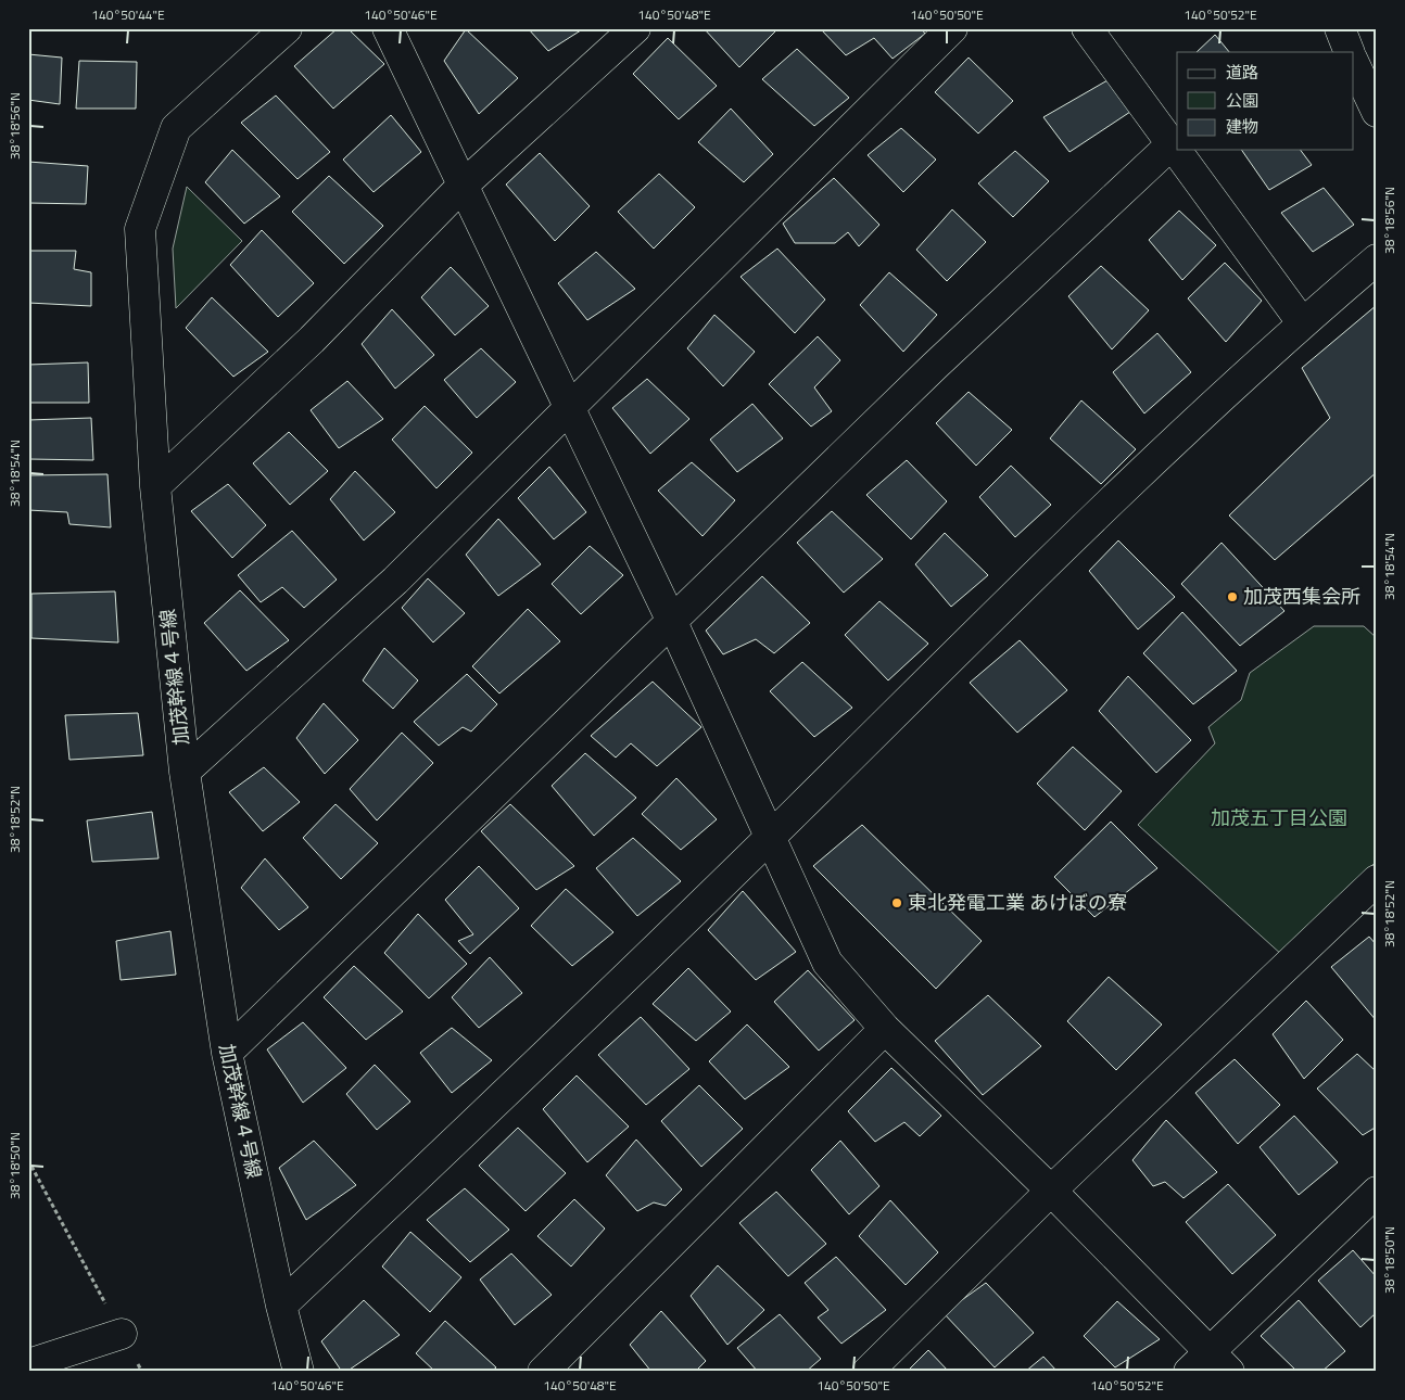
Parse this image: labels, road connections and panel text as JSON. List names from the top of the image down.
{
  "streets": {
    "street": ["加茂幹線４号線"]
  },
  "parks": ["加茂五丁目公園"],
  "places": ["加茂西集会所", "東北発電工業 あけぼの寮"],
  "legend": ["道路", "公園", "建物"],
  "coordinates": [
    "140°50'44\"E",
    "140°50'46\"E",
    "140°50'48\"E",
    "140°50'50\"E",
    "140°50'52\"E",
    "38°18'56\"N",
    "38°18'54\"N",
    "38°18'52\"N",
    "38°18'50\"N"
  ]
}
